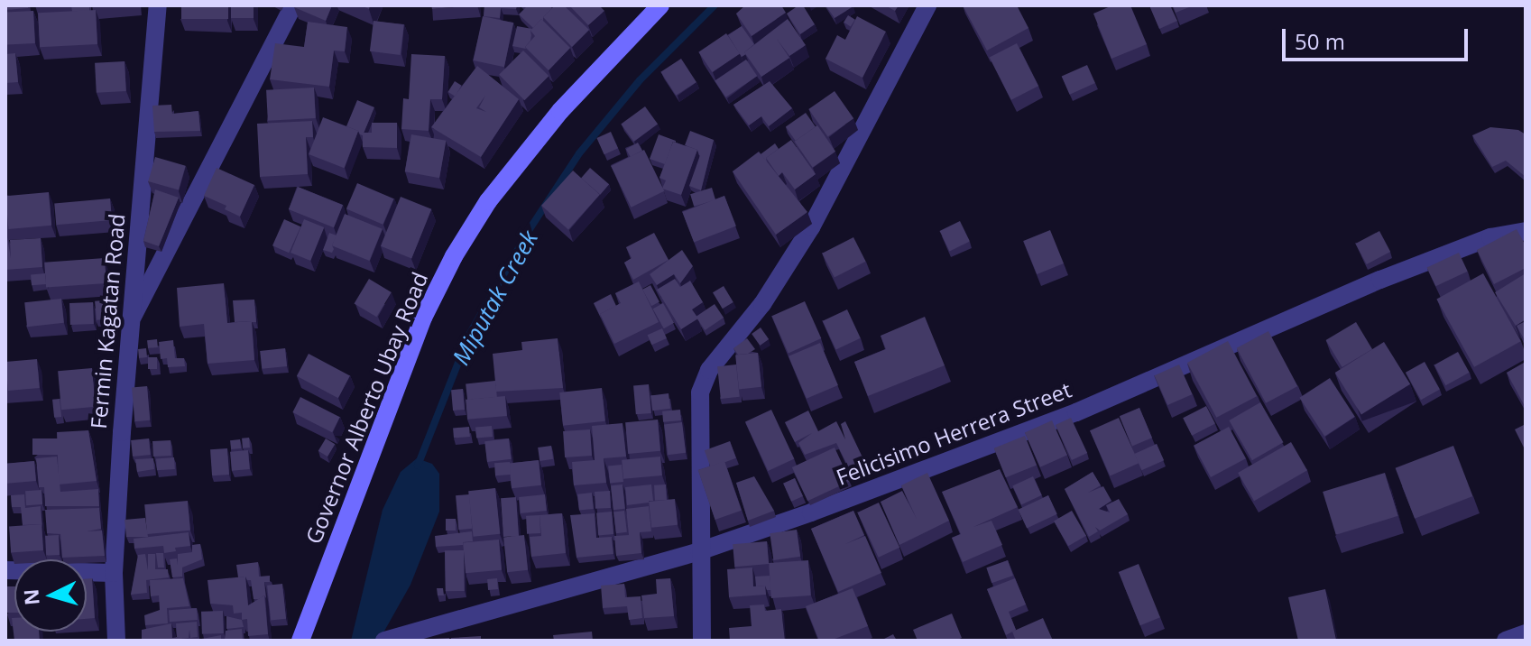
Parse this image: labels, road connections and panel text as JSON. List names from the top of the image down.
{
  "streets": {
    "main road": ["Governor Alberto Ubay Road"],
    "street": ["Fermin Kagatan Road", "Felicisimo Herrera Street"]
  },
  "water": ["Miputak Creek"],
  "scale_bar": "50 m",
  "north": "left"
}
